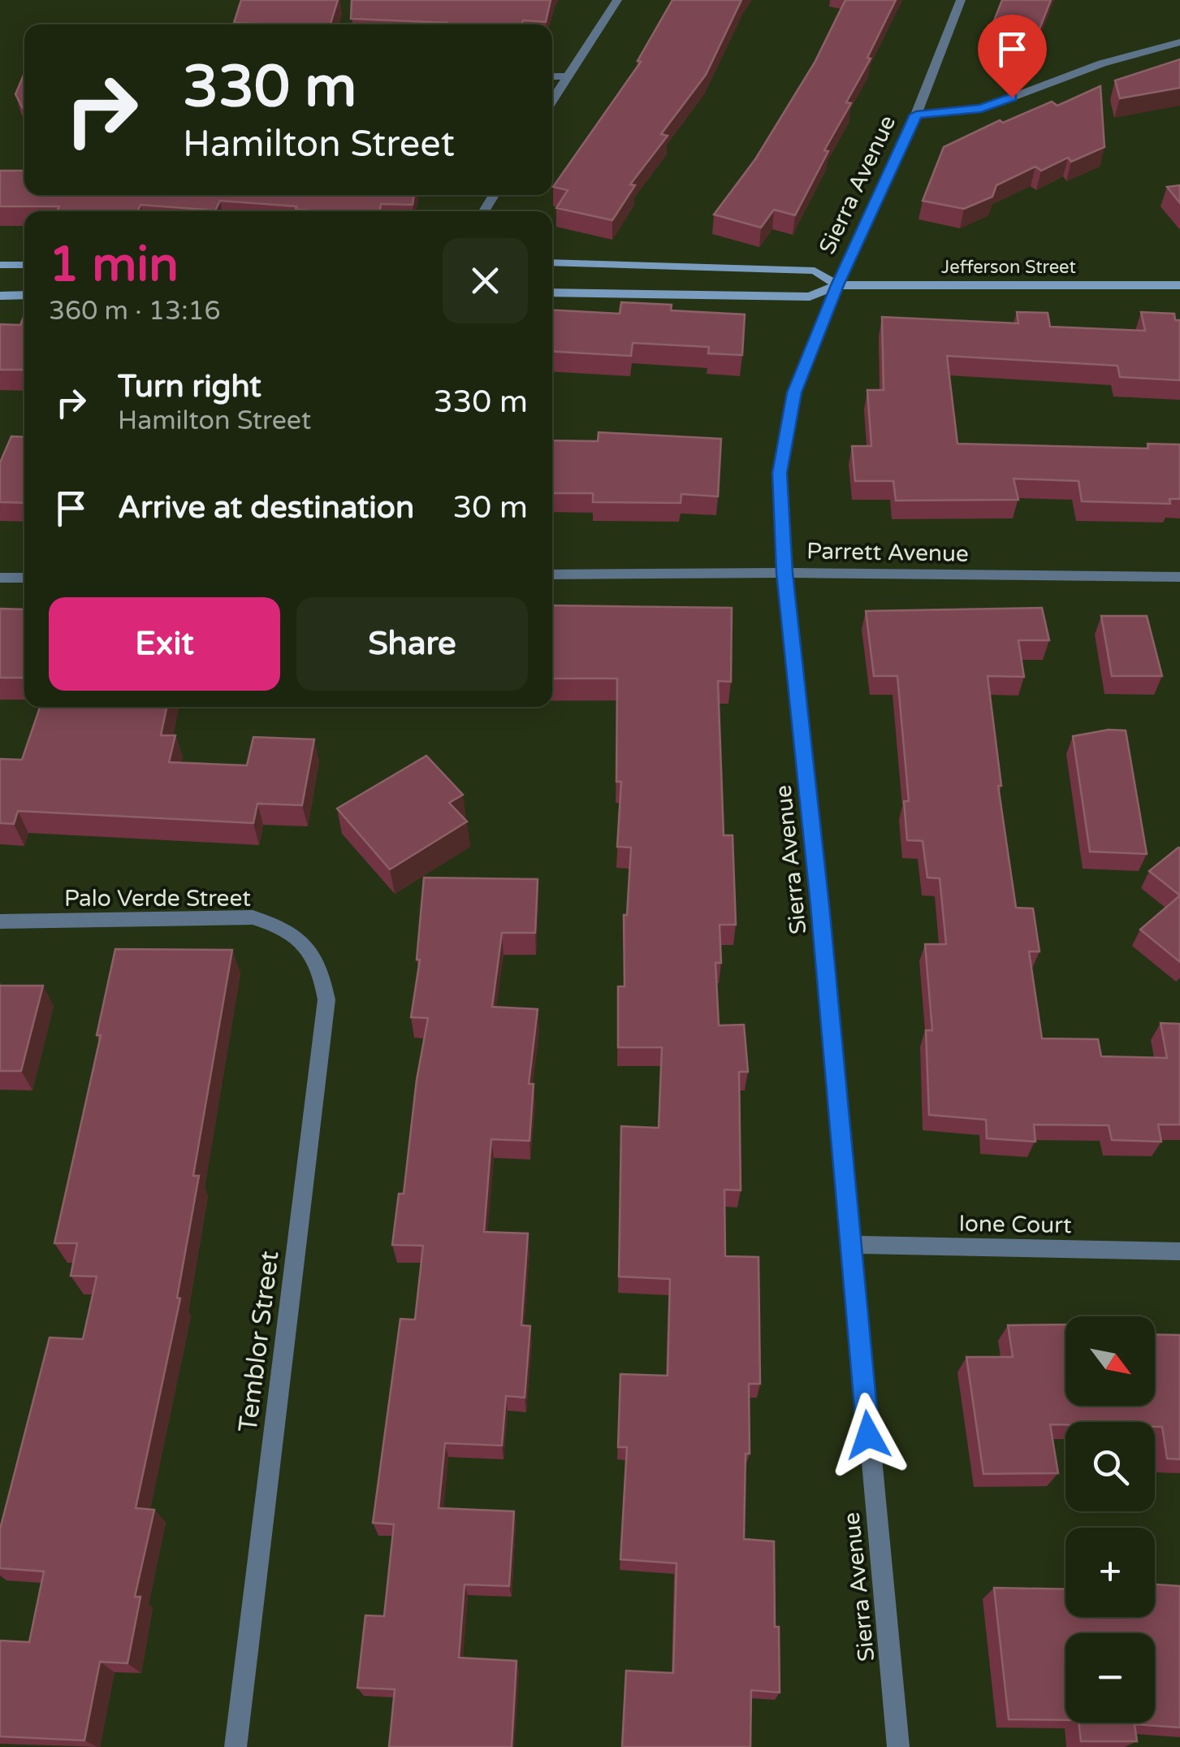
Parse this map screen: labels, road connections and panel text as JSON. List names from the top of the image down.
{
  "streets": {
    "main road": ["Jefferson Street"],
    "street": [
      "Sierra Avenue",
      "Parrett Avenue",
      "Palo Verde Street",
      "Ione Court",
      "Temblor Street"
    ]
  },
  "crossings": [
    ["Sierra Avenue", "Jefferson Street"],
    ["Sierra Avenue", "Parrett Avenue"],
    ["Sierra Avenue", "Ione Court"],
    ["Palo Verde Street", "Temblor Street"]
  ],
  "north": "bottom right",
  "page": {
    "turn": ["330 m", "Hamilton Street"],
    "heading": ["1 min", "360 m · 13:16"],
    "list": [
      {
        "name": "Turn right",
        "note": "Hamilton Street",
        "value": "330 m"
      },
      {
        "name": "Arrive at destination",
        "value": "30 m"
      }
    ],
    "buttons": ["Exit", "Share"],
    "map_buttons": ["+", "−"]
  }
}
